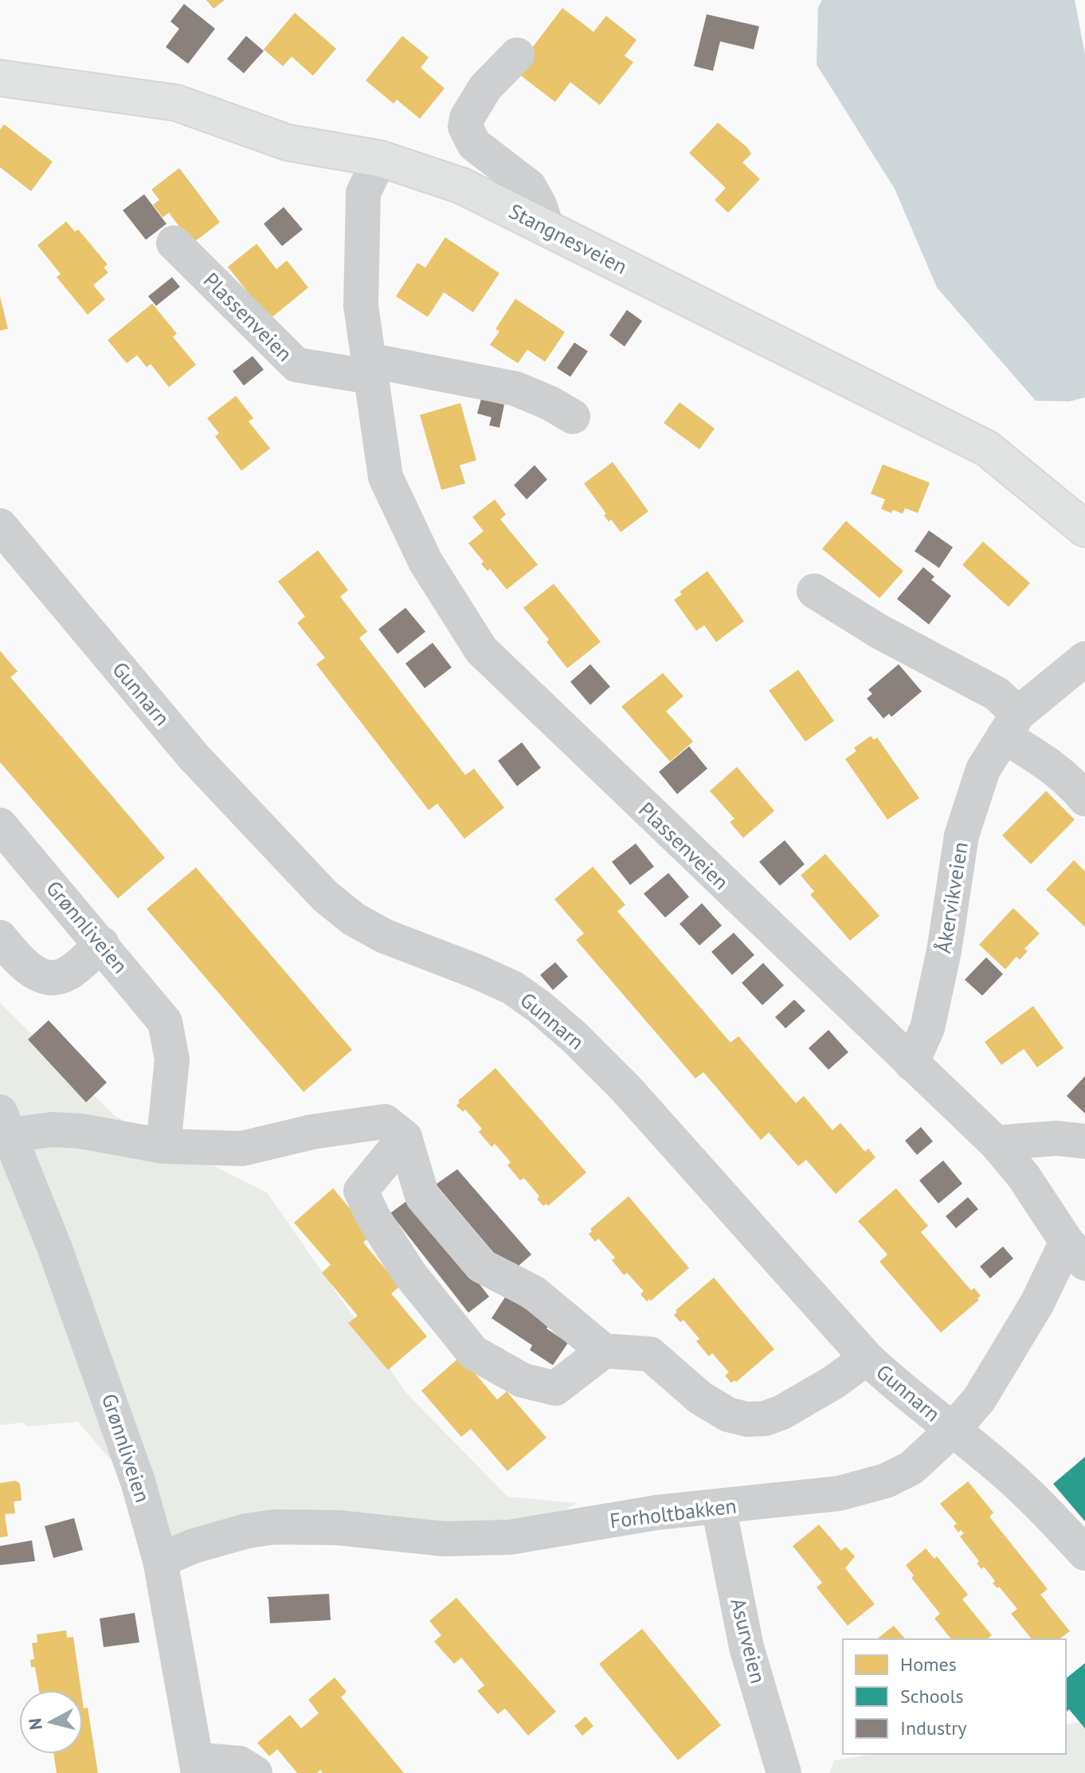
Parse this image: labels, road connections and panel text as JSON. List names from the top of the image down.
{
  "streets": {
    "main road": ["Stangnesveien"],
    "street": [
      "Plassenveien",
      "Gunnarn",
      "Åkervikveien",
      "Grønnliveien",
      "Forholtbakken",
      "Asurveien"
    ]
  },
  "crossings": [
    ["Stangnesveien", "Plassenveien"],
    ["Plassenveien", "Åkervikveien"],
    ["Plassenveien", "Forholtbakken"],
    ["Gunnarn", "Forholtbakken"],
    ["Grønnliveien", "Forholtbakken"],
    ["Forholtbakken", "Asurveien"]
  ],
  "legend": ["Homes", "Schools", "Industry"],
  "north": "left"
}
